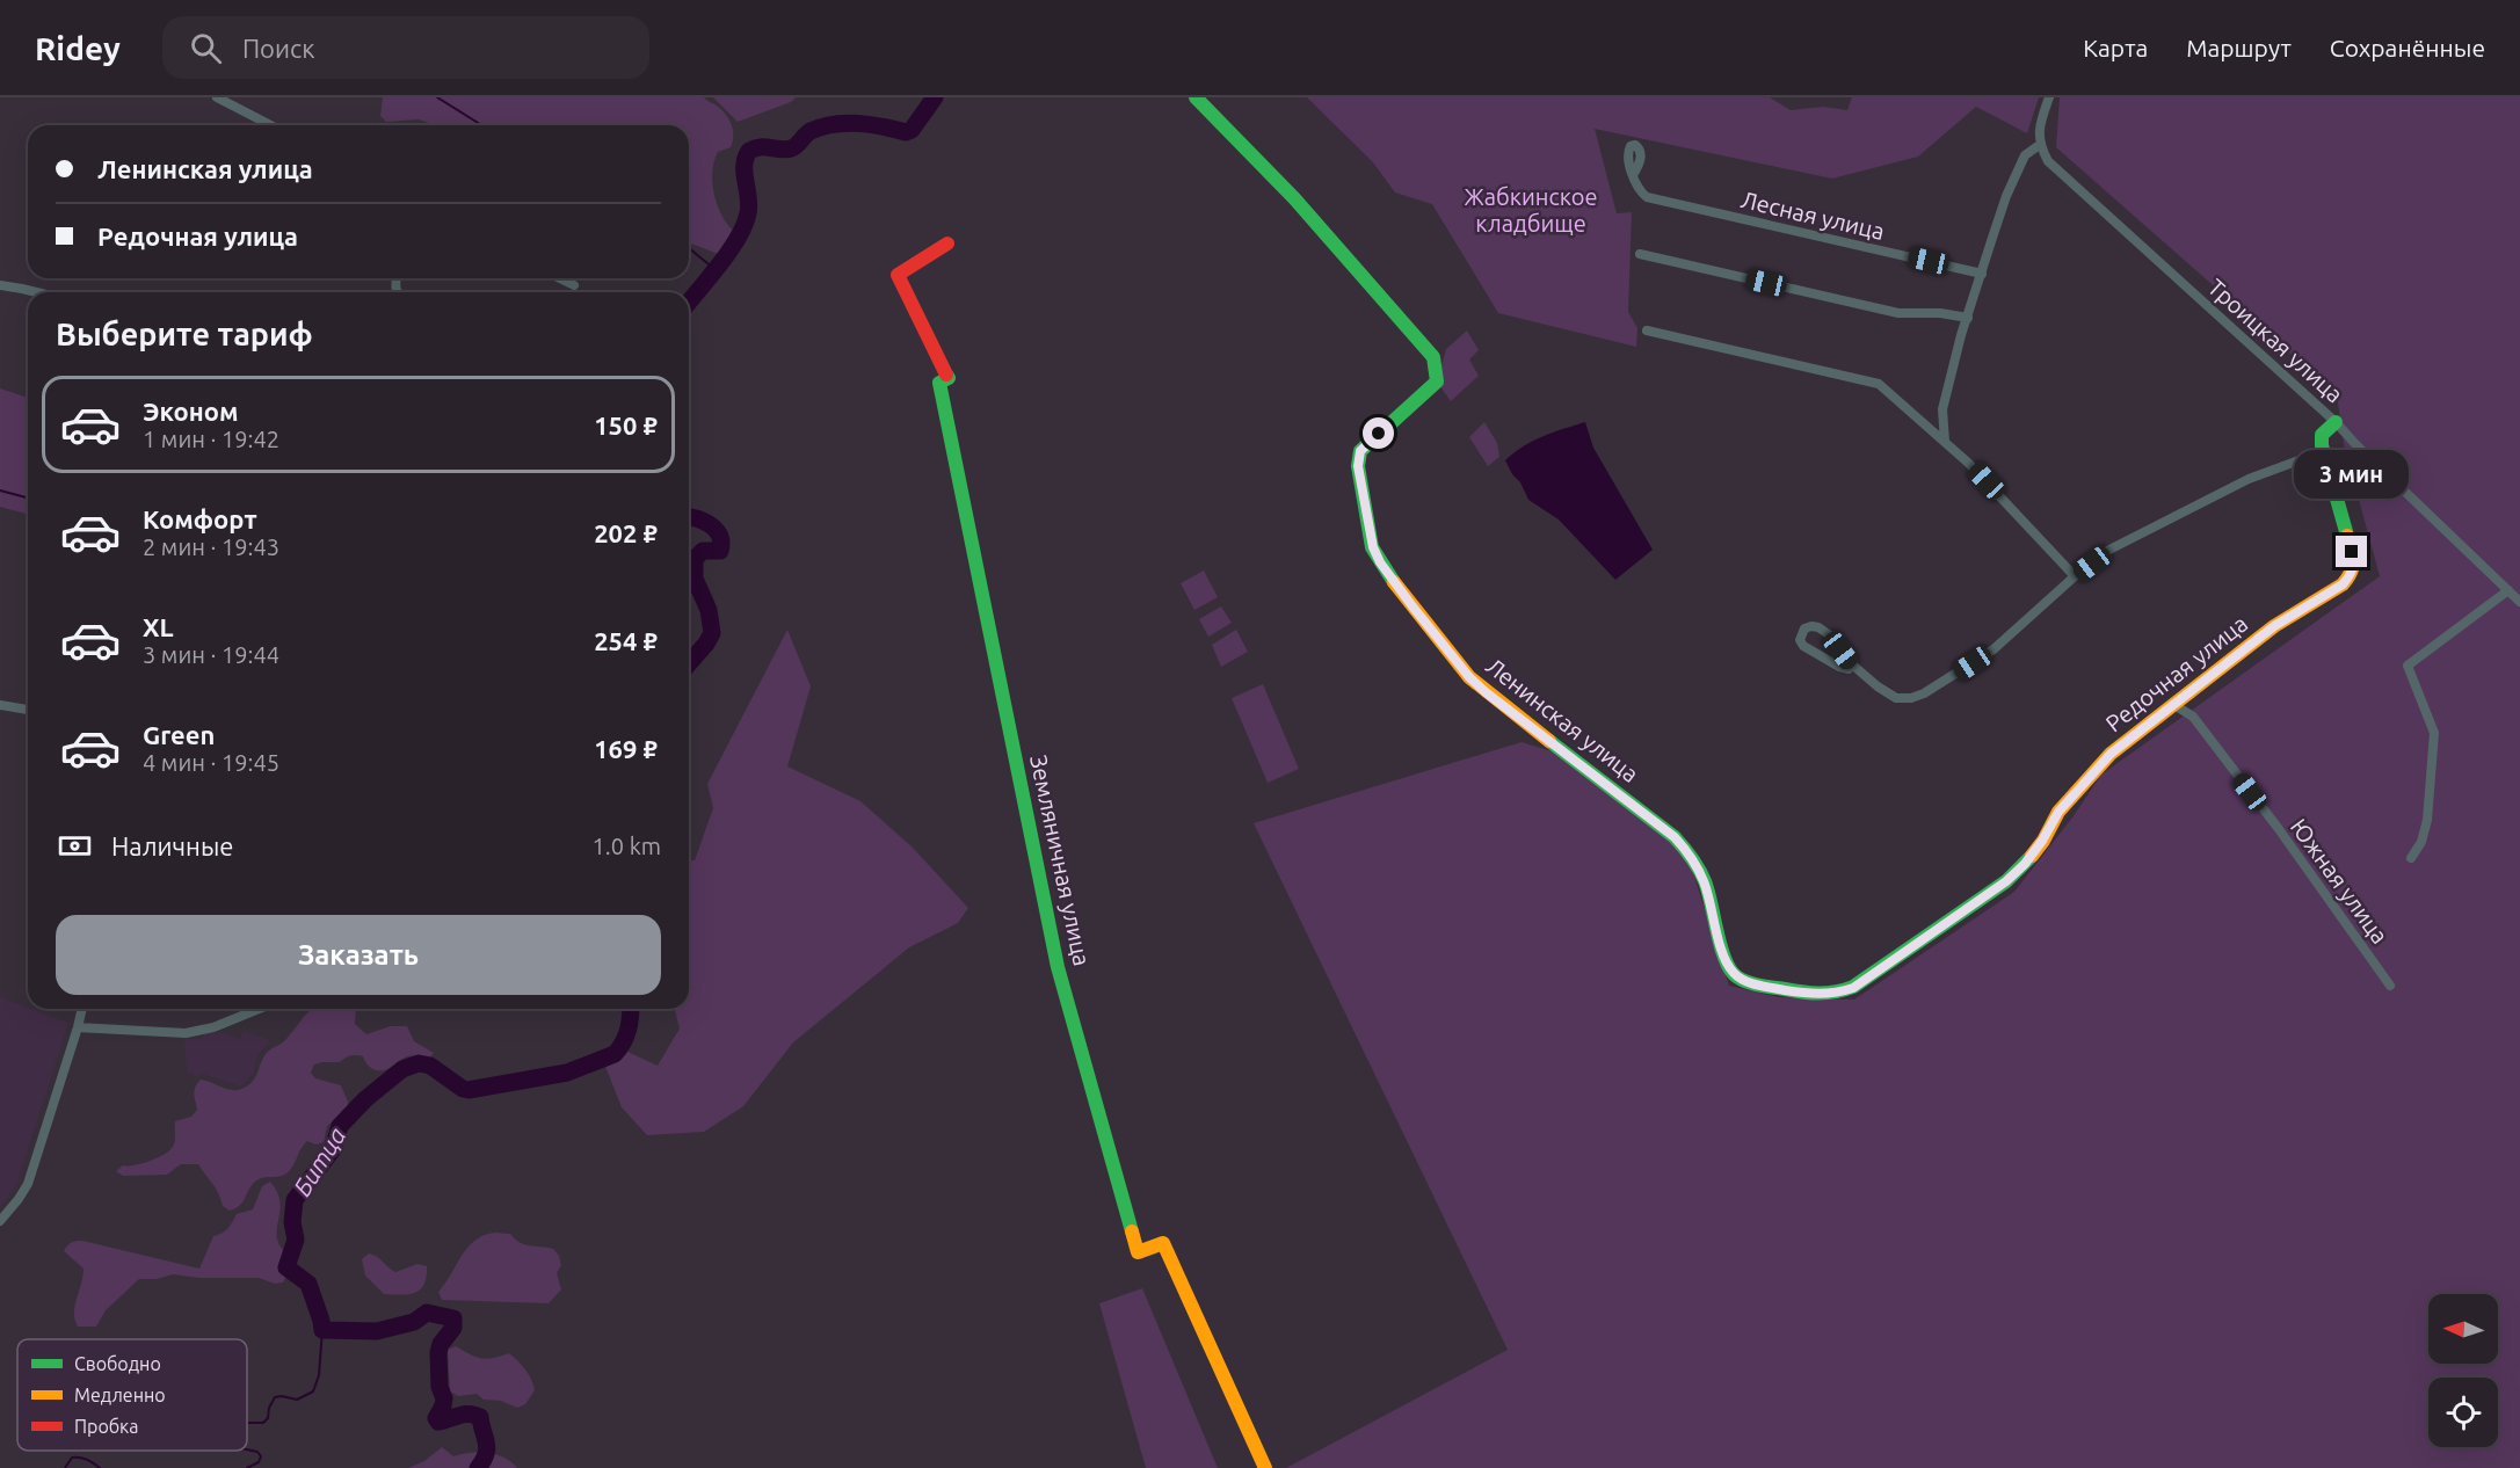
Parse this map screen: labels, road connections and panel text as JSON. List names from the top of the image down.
{
  "streets": {
    "street": [
      "Лесная улица",
      "Троицкая улица",
      "Редочная улица",
      "Ленинская улица",
      "Земляничная улица",
      "Южная улица"
    ]
  },
  "crossings": [
    ["Редочная улица", "Ленинская улица"],
    ["Редочная улица", "Южная улица"]
  ],
  "water": ["Битца"],
  "parks": ["Жабкинское кладбище"],
  "legend": ["Свободно", "Медленно", "Пробка"],
  "north": "left",
  "page": {
    "header": "Ridey",
    "search": "Поиск",
    "nav": ["Карта", "Маршрут", "Сохранённые"],
    "banner": ["Ленинская улица", "Редочная улица"],
    "heading": "Выберите тариф",
    "list": [
      {
        "name": "Эконом",
        "note": "1 мин · 19:42",
        "value": "150 ₽"
      },
      {
        "name": "Комфорт",
        "note": "2 мин · 19:43",
        "value": "202 ₽"
      },
      {
        "name": "XL",
        "note": "3 мин · 19:44",
        "value": "254 ₽"
      },
      {
        "name": "Green",
        "note": "4 мин · 19:45",
        "value": "169 ₽"
      }
    ],
    "bubble": "3 мин",
    "pay": ["Наличные", "1.0 km"],
    "buttons": "Заказать"
  }
}
